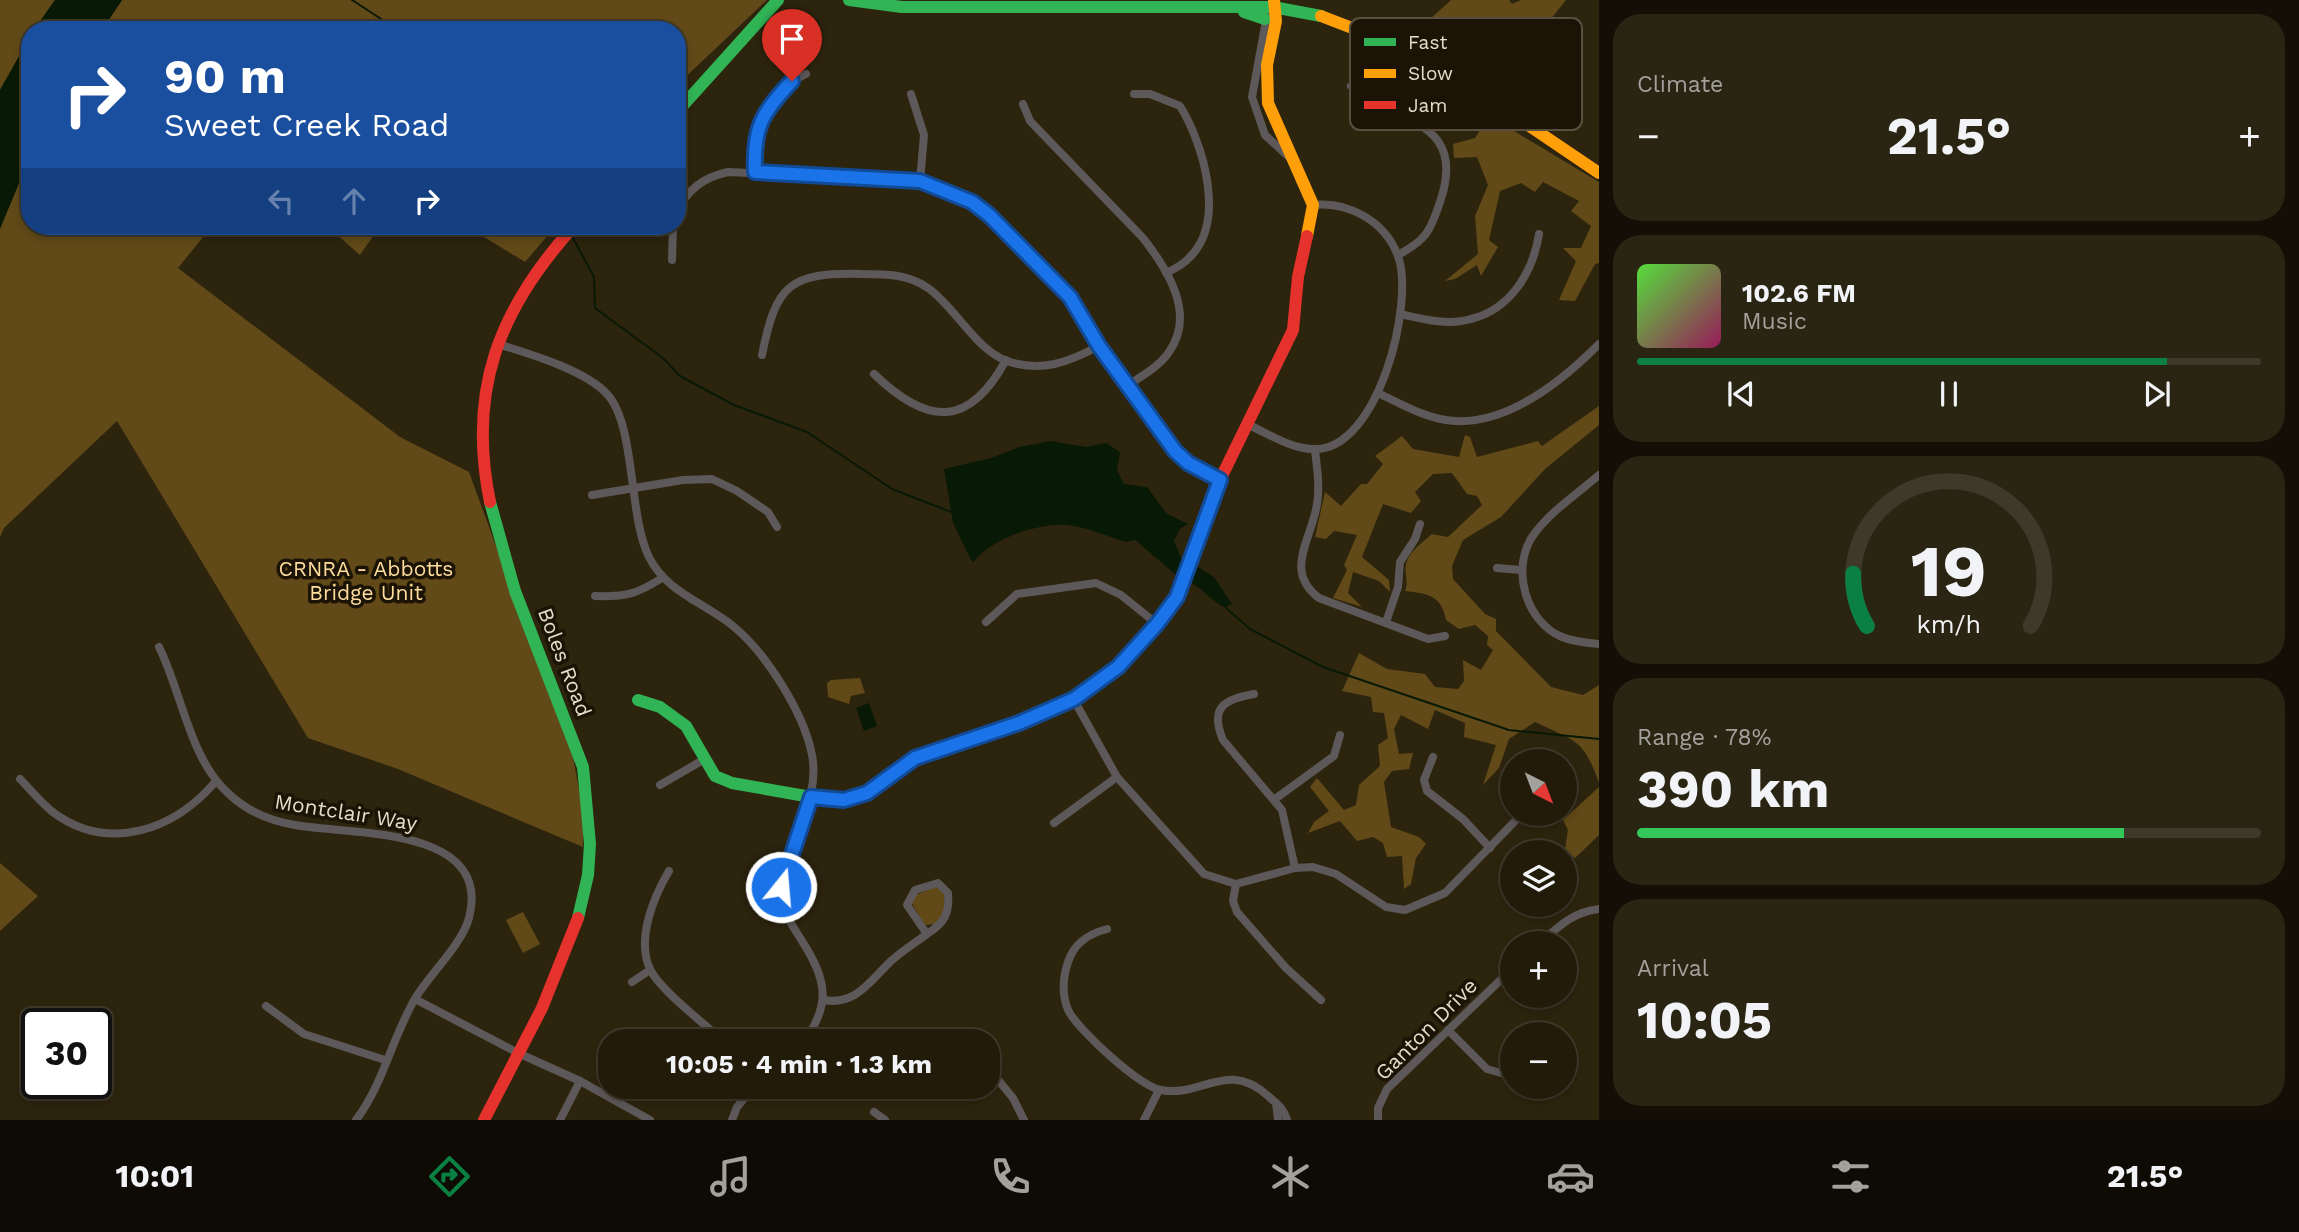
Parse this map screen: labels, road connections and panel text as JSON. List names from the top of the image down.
{
  "streets": {
    "street": ["Boles Road", "Montclair Way", "Ganton Drive"]
  },
  "parks": ["CRNRA - Abbotts Bridge Unit"],
  "legend": ["Fast", "Slow", "Jam"],
  "north": "bottom right",
  "page": {
    "tile": [
      "Climate",
      ["Range · 78%", "390 km"],
      ["Arrival", "10:05"]
    ],
    "turn": ["90 m", "Sweet Creek Road"],
    "heat": ["−", "21.5°", "+"],
    "song": ["102.6 FM", "Music"],
    "map_buttons": ["+", "−"],
    "limit": "30",
    "trip": "10:05 · 4 min · 1.3 km",
    "tabs": ["10:01", "21.5°"],
    "gauge": ["19", "km/h"]
  }
}
